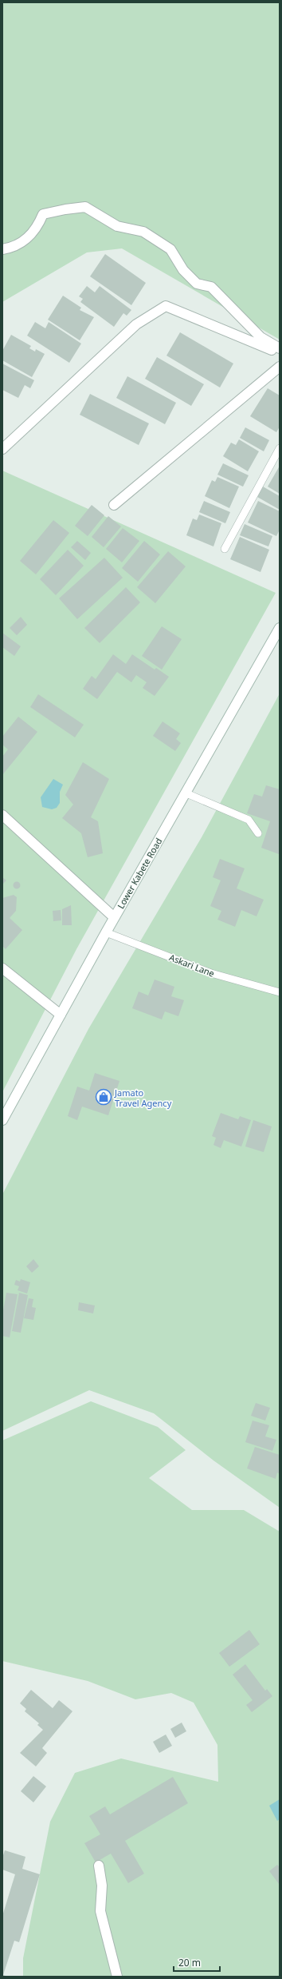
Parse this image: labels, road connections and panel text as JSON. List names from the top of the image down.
{
  "streets": {
    "street": ["Lower Kabete Road"],
    "lane": ["Askari Lane"]
  },
  "crossings": [
    ["Lower Kabete Road", "Askari Lane"]
  ],
  "places": {
    "shop": ["Jamato Travel Agency"]
  },
  "scale_bar": "20 m"
}
